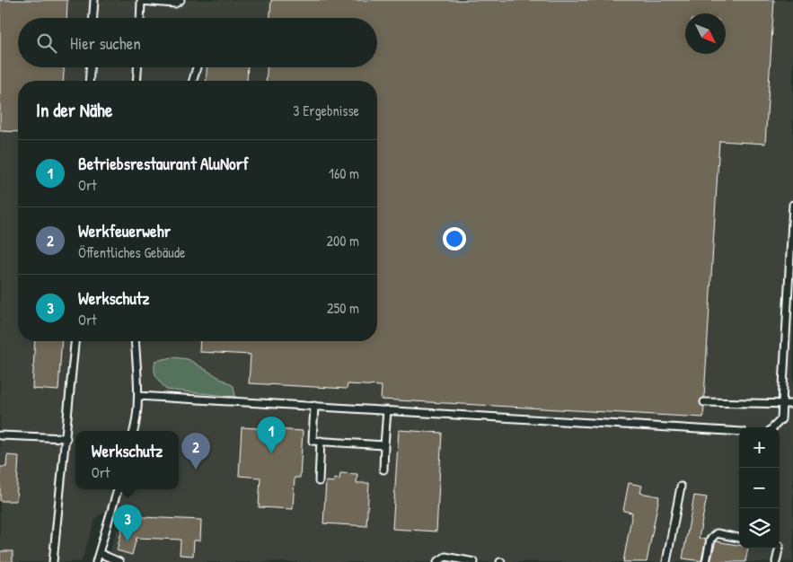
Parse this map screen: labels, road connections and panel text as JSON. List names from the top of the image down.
{
  "north": "bottom right",
  "page": {
    "search": "Hier suchen",
    "heading": ["In der Nähe", "3 Ergebnisse"],
    "list": [
      {
        "mark": "1",
        "name": "Betriebsrestaurant AluNorf",
        "note": "Ort",
        "value": "160 m"
      },
      {
        "mark": "2",
        "name": "Werkfeuerwehr",
        "note": "Öffentliches Gebäude",
        "value": "200 m"
      },
      {
        "mark": "3",
        "name": "Werkschutz",
        "note": "Ort",
        "value": "250 m"
      }
    ],
    "pins": ["1", "2", "3"],
    "map_buttons": ["+", "−"],
    "popup": ["Werkschutz", "Ort"]
  }
}
